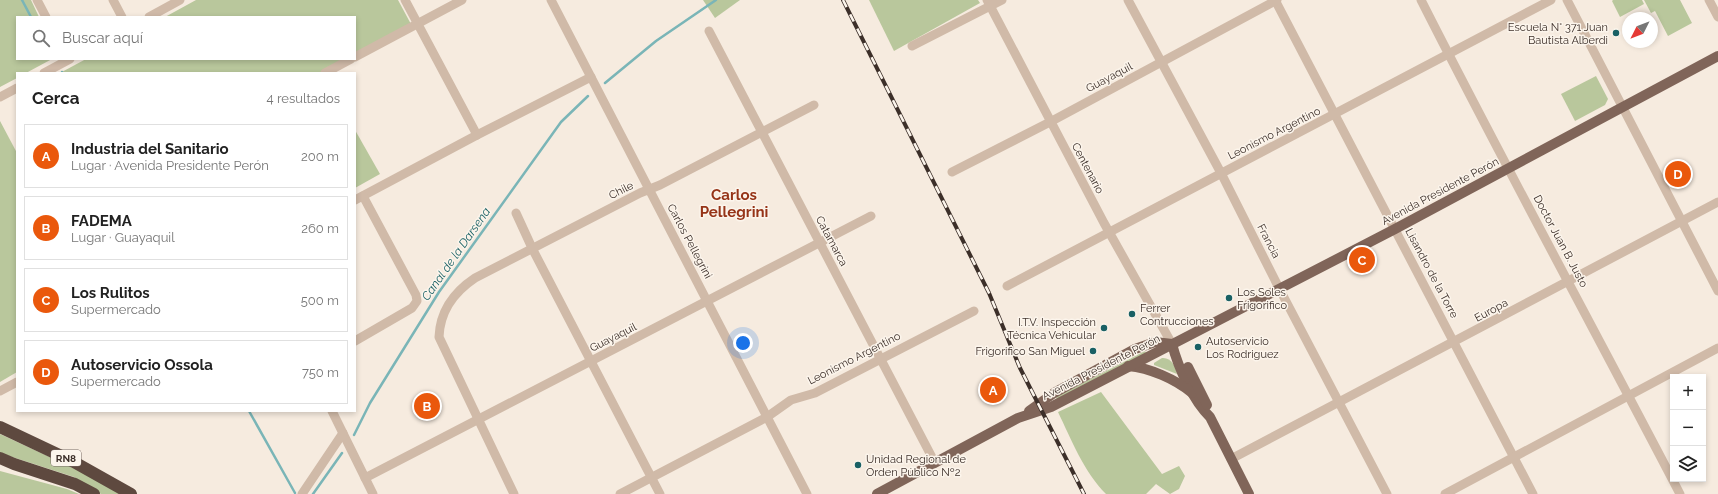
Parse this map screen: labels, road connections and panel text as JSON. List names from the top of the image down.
{
  "streets": {
    "highway": ["RN8"],
    "main road": ["Avenida Presidente Perón"],
    "street": [
      "Guayaquil",
      "Leonismo Argentino",
      "Centenario",
      "Chile",
      "Carlos Pellegrini",
      "Catamarca",
      "Francia",
      "Doctor Juan B. Justo",
      "Lisandro de la Torre",
      "Europa"
    ]
  },
  "crossings": [
    ["Guayaquil", "Centenario"],
    ["Guayaquil", "Chile"],
    ["Guayaquil", "Carlos Pellegrini"],
    ["Guayaquil", "Catamarca"],
    ["Guayaquil", "Francia"],
    ["Guayaquil", "Lisandro de la Torre"],
    ["Leonismo Argentino", "Centenario"],
    ["Leonismo Argentino", "Carlos Pellegrini"],
    ["Leonismo Argentino", "Catamarca"],
    ["Leonismo Argentino", "Francia"],
    ["Leonismo Argentino", "Doctor Juan B. Justo"],
    ["Leonismo Argentino", "Lisandro de la Torre"],
    ["Centenario", "Avenida Presidente Perón"],
    ["Chile", "Carlos Pellegrini"],
    ["Chile", "Catamarca"],
    ["Avenida Presidente Perón", "Catamarca"],
    ["Avenida Presidente Perón", "Francia"],
    ["Avenida Presidente Perón", "Doctor Juan B. Justo"],
    ["Avenida Presidente Perón", "Lisandro de la Torre"],
    ["Francia", "Europa"],
    ["Doctor Juan B. Justo", "Europa"],
    ["Lisandro de la Torre", "Europa"]
  ],
  "districts": ["Carlos Pellegrini"],
  "water": ["Canal de la Darsena"],
  "places": [
    "Escuela N° 371 Juan Bautista Alberdi",
    "Los Soles Frigorifico",
    "Ferrer Contrucciones",
    "I.T.V. Inspección Técnica Vehicular",
    "Autoservicio Los Rodriguez",
    "Frigorifico San Miguel",
    "Unidad Regional de Orden Público Nº2"
  ],
  "north": "bottom left",
  "page": {
    "search": "Buscar aquí",
    "heading": ["Cerca", "4 resultados"],
    "list": [
      {
        "mark": "A",
        "name": "Industria del Sanitario",
        "note": "Lugar · Avenida Presidente Perón",
        "value": "200 m"
      },
      {
        "mark": "B",
        "name": "FADEMA",
        "note": "Lugar · Guayaquil",
        "value": "260 m"
      },
      {
        "mark": "C",
        "name": "Los Rulitos",
        "note": "Supermercado",
        "value": "500 m"
      },
      {
        "mark": "D",
        "name": "Autoservicio Ossola",
        "note": "Supermercado",
        "value": "750 m"
      }
    ],
    "pins": [
      "D",
      "C",
      "A",
      "B"
    ],
    "map_buttons": ["+", "−"]
  }
}
